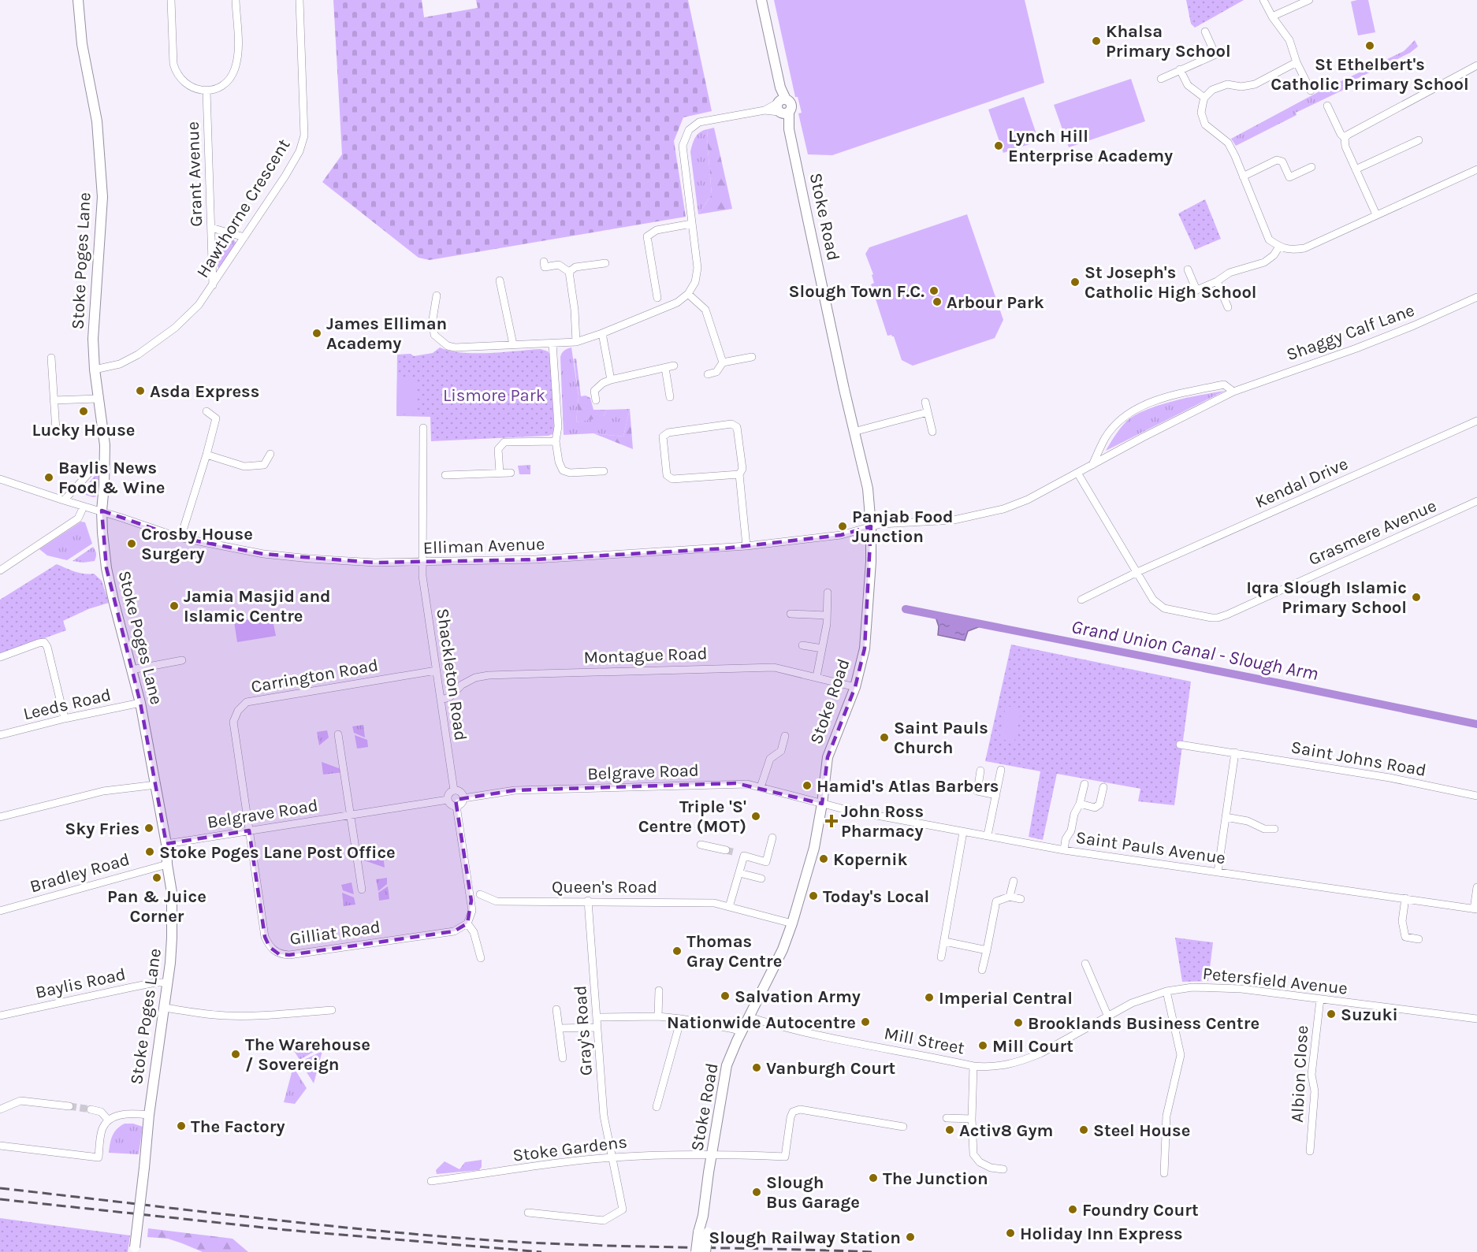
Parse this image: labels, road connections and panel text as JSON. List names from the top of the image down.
{
  "streets": {
    "main road": ["Stoke Road", "Stoke Poges Lane"],
    "street": [
      "Grant Avenue",
      "Hawthorne Crescent",
      "Shaggy Calf Lane",
      "Kendal Drive",
      "Grasmere Avenue",
      "Elliman Avenue",
      "Montague Road",
      "Shackleton Road",
      "Carrington Road",
      "Leeds Road",
      "Saint Johns Road",
      "Belgrave Road",
      "Saint Pauls Avenue",
      "Bradley Road",
      "Queen's Road",
      "Gilliat Road",
      "Petersfield Avenue",
      "Baylis Road",
      "Gray's Road",
      "Mill Street",
      "Albion Close",
      "Stoke Gardens"
    ]
  },
  "crossings": [
    ["Grant Avenue", "Hawthorne Crescent"],
    ["Hawthorne Crescent", "Stoke Poges Lane"],
    ["Stoke Road", "Shaggy Calf Lane"],
    ["Stoke Road", "Elliman Avenue"],
    ["Stoke Road", "Montague Road"],
    ["Stoke Road", "Belgrave Road"],
    ["Stoke Road", "Saint Pauls Avenue"],
    ["Stoke Road", "Queen's Road"],
    ["Stoke Road", "Mill Street"],
    ["Stoke Road", "Stoke Gardens"],
    ["Stoke Poges Lane", "Elliman Avenue"],
    ["Stoke Poges Lane", "Leeds Road"],
    ["Stoke Poges Lane", "Belgrave Road"],
    ["Stoke Poges Lane", "Bradley Road"],
    ["Stoke Poges Lane", "Baylis Road"],
    ["Shaggy Calf Lane", "Grasmere Avenue"],
    ["Shaggy Calf Lane", "Elliman Avenue"],
    ["Kendal Drive", "Grasmere Avenue"],
    ["Elliman Avenue", "Shackleton Road"],
    ["Montague Road", "Shackleton Road"],
    ["Shackleton Road", "Carrington Road"],
    ["Shackleton Road", "Belgrave Road"],
    ["Carrington Road", "Belgrave Road"],
    ["Carrington Road", "Gilliat Road"],
    ["Belgrave Road", "Saint Pauls Avenue"],
    ["Belgrave Road", "Gilliat Road"],
    ["Queen's Road", "Gray's Road"],
    ["Petersfield Avenue", "Mill Street"],
    ["Petersfield Avenue", "Albion Close"],
    ["Gray's Road", "Stoke Gardens"]
  ],
  "water": ["Grand Union Canal - Slough Arm"],
  "parks": ["Lismore Park"],
  "places": {
    "other": [
      "Khalsa Primary School",
      "St Ethelbert's Catholic Primary School",
      "Lynch Hill Enterprise Academy",
      "St Joseph's Catholic High School",
      "Slough Town F.C.",
      "Arbour Park",
      "James Elliman Academy",
      "Asda Express",
      "Lucky House",
      "Baylis News Food & Wine",
      "Panjab Food Junction",
      "Crosby House Surgery",
      "Iqra Slough Islamic Primary School",
      "Jamia Masjid and Islamic Centre",
      "Saint Pauls Church",
      "Hamid's Atlas Barbers",
      "Triple 'S' Centre (MOT)",
      "Sky Fries",
      "Stoke Poges Lane Post Office",
      "Kopernik",
      "Pan & Juice Corner",
      "Today's Local",
      "Thomas Gray Centre",
      "Salvation Army",
      "Imperial Central",
      "Suzuki",
      "Nationwide Autocentre",
      "Brooklands Business Centre",
      "Mill Court",
      "The Warehouse / Sovereign",
      "Vanburgh Court",
      "The Factory",
      "Activ8 Gym",
      "Steel House",
      "The Junction",
      "Slough Bus Garage",
      "Foundry Court",
      "Holiday Inn Express",
      "Slough Railway Station"
    ],
    "health": ["John Ross Pharmacy"]
  }
}
